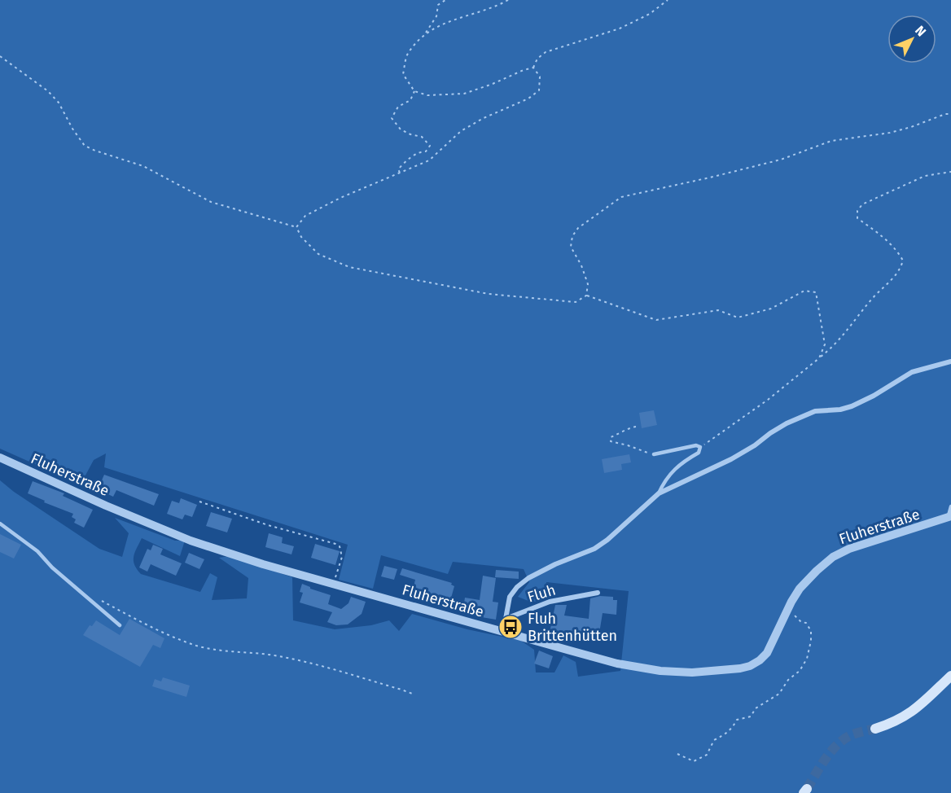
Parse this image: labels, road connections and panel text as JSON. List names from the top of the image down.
{
  "streets": {
    "street": ["Fluherstraße", "Fluh"]
  },
  "places": {
    "bus stop": ["Fluh Brittenhütten"]
  },
  "north": "top right"
}
